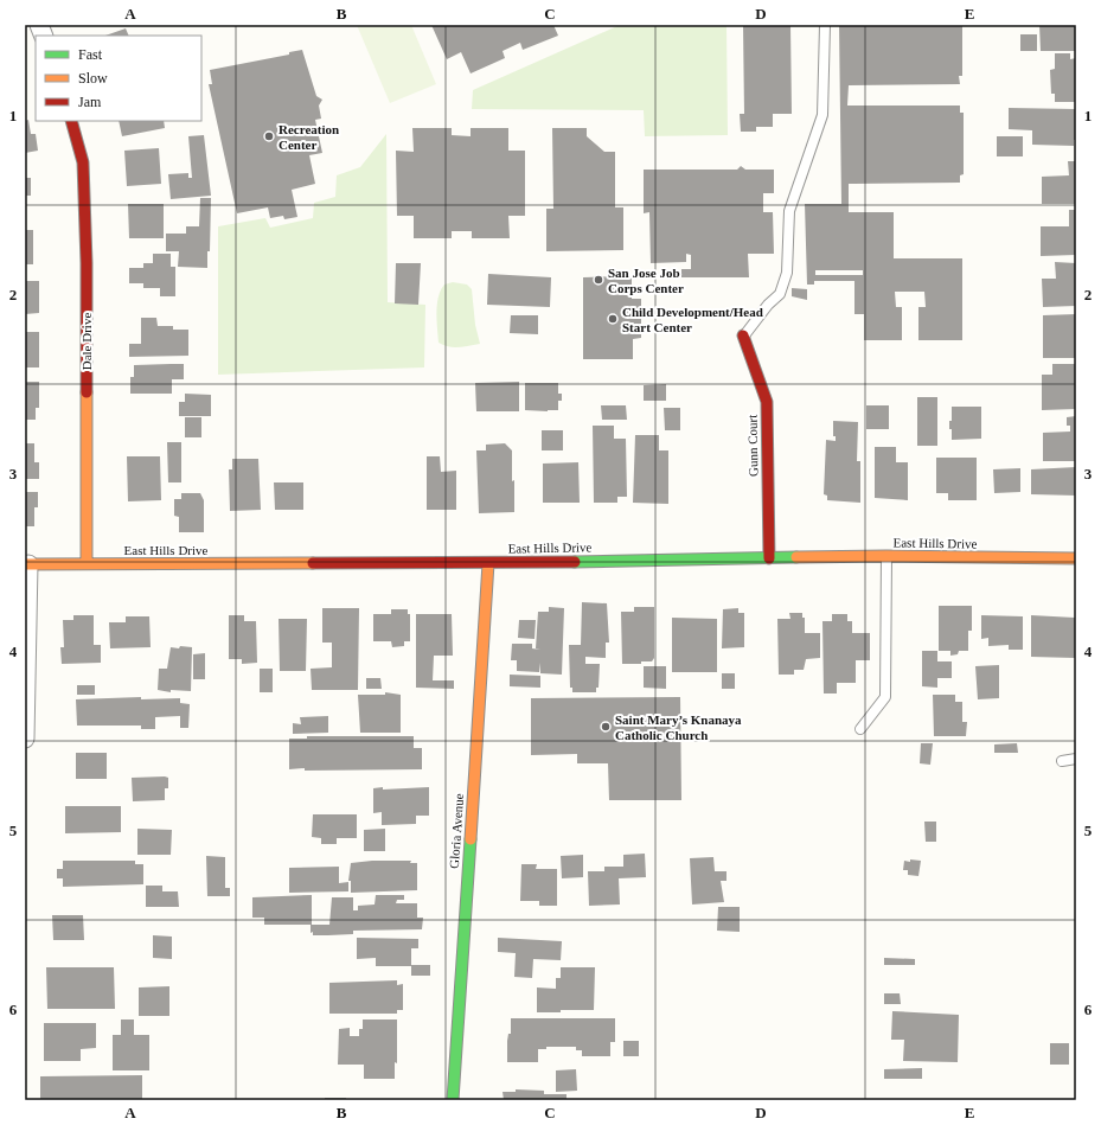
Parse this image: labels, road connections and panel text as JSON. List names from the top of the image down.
{
  "streets": {
    "street": [
      "Dale Drive",
      "Gunn Court",
      "East Hills Drive",
      "Gloria Avenue"
    ]
  },
  "crossings": [
    ["Dale Drive", "East Hills Drive"],
    ["Gunn Court", "East Hills Drive"],
    ["East Hills Drive", "Gloria Avenue"]
  ],
  "places": [
    "Recreation Center",
    "San Jose Job Corps Center",
    "Child Development/Head Start Center",
    "Saint Mary’s Knanaya Catholic Church"
  ],
  "legend": ["Fast", "Slow", "Jam"],
  "grid": {
    "columns": [
      "A",
      "B",
      "C",
      "D",
      "E"
    ],
    "rows": [
      "1",
      "2",
      "3",
      "4",
      "5",
      "6"
    ]
  }
}
